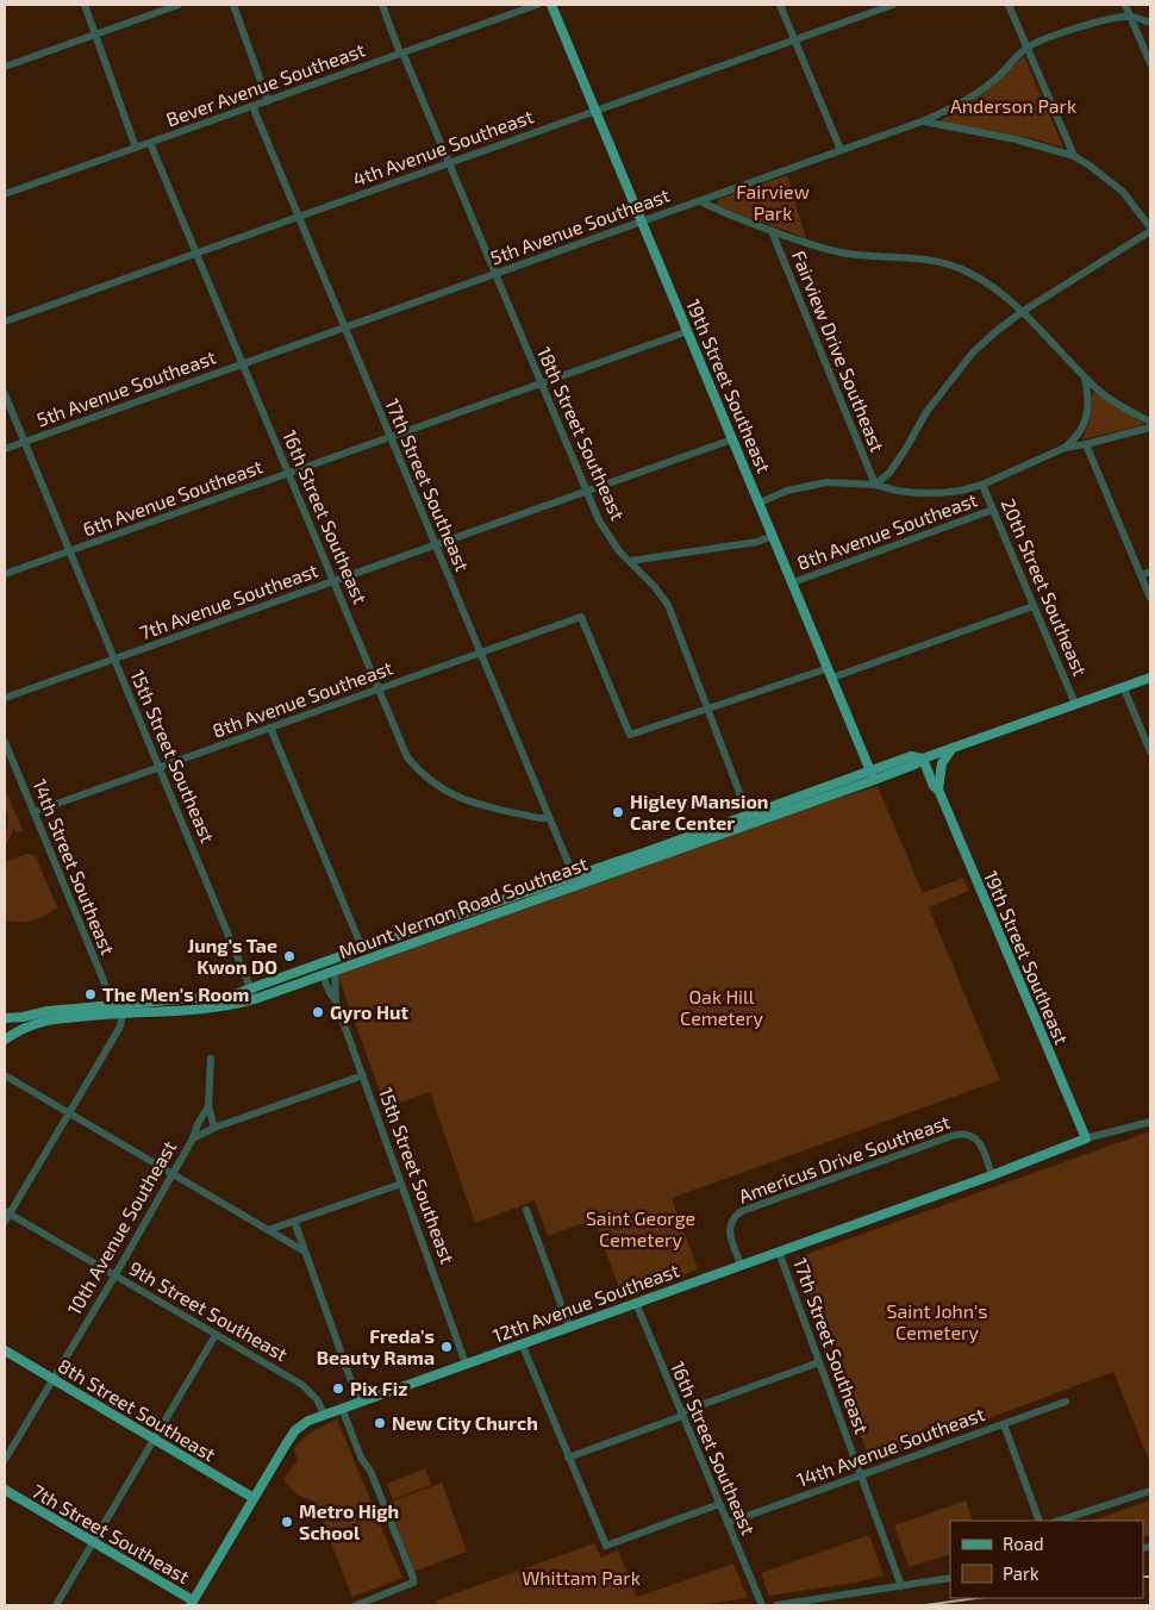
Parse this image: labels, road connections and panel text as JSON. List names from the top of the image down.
{
  "streets": {
    "main road": [
      "19th Street Southeast",
      "Mount Vernon Road Southeast",
      "12th Avenue Southeast",
      "8th Street Southeast",
      "7th Street Southeast"
    ],
    "street": [
      "Bever Avenue Southeast",
      "4th Avenue Southeast",
      "5th Avenue Southeast",
      "Fairview Drive Southeast",
      "18th Street Southeast",
      "17th Street Southeast",
      "6th Avenue Southeast",
      "16th Street Southeast",
      "8th Avenue Southeast",
      "20th Street Southeast",
      "7th Avenue Southeast",
      "15th Street Southeast",
      "14th Street Southeast",
      "Americus Drive Southeast",
      "10th Avenue Southeast",
      "9th Street Southeast",
      "14th Avenue Southeast"
    ]
  },
  "crossings": [
    ["Bever Avenue Southeast", "18th Street Southeast"],
    ["Bever Avenue Southeast", "17th Street Southeast"],
    ["Bever Avenue Southeast", "16th Street Southeast"],
    ["4th Avenue Southeast", "19th Street Southeast"],
    ["4th Avenue Southeast", "18th Street Southeast"],
    ["4th Avenue Southeast", "17th Street Southeast"],
    ["4th Avenue Southeast", "16th Street Southeast"],
    ["5th Avenue Southeast", "19th Street Southeast"],
    ["5th Avenue Southeast", "18th Street Southeast"],
    ["5th Avenue Southeast", "17th Street Southeast"],
    ["5th Avenue Southeast", "16th Street Southeast"],
    ["5th Avenue Southeast", "15th Street Southeast"],
    ["19th Street Southeast", "6th Avenue Southeast"],
    ["19th Street Southeast", "8th Avenue Southeast"],
    ["19th Street Southeast", "7th Avenue Southeast"],
    ["19th Street Southeast", "Mount Vernon Road Southeast"],
    ["19th Street Southeast", "12th Avenue Southeast"],
    ["18th Street Southeast", "6th Avenue Southeast"],
    ["18th Street Southeast", "8th Avenue Southeast"],
    ["18th Street Southeast", "7th Avenue Southeast"],
    ["18th Street Southeast", "Mount Vernon Road Southeast"],
    ["17th Street Southeast", "6th Avenue Southeast"],
    ["17th Street Southeast", "16th Street Southeast"],
    ["17th Street Southeast", "8th Avenue Southeast"],
    ["17th Street Southeast", "7th Avenue Southeast"],
    ["17th Street Southeast", "Mount Vernon Road Southeast"],
    ["17th Street Southeast", "12th Avenue Southeast"],
    ["17th Street Southeast", "14th Avenue Southeast"],
    ["6th Avenue Southeast", "16th Street Southeast"],
    ["6th Avenue Southeast", "15th Street Southeast"],
    ["16th Street Southeast", "8th Avenue Southeast"],
    ["16th Street Southeast", "7th Avenue Southeast"],
    ["16th Street Southeast", "12th Avenue Southeast"],
    ["16th Street Southeast", "14th Avenue Southeast"],
    ["8th Avenue Southeast", "20th Street Southeast"],
    ["8th Avenue Southeast", "15th Street Southeast"],
    ["8th Avenue Southeast", "14th Street Southeast"],
    ["20th Street Southeast", "Mount Vernon Road Southeast"],
    ["7th Avenue Southeast", "15th Street Southeast"],
    ["15th Street Southeast", "Mount Vernon Road Southeast"],
    ["15th Street Southeast", "10th Avenue Southeast"],
    ["15th Street Southeast", "12th Avenue Southeast"],
    ["14th Street Southeast", "Mount Vernon Road Southeast"],
    ["Americus Drive Southeast", "12th Avenue Southeast"],
    ["10th Avenue Southeast", "9th Street Southeast"],
    ["10th Avenue Southeast", "8th Street Southeast"],
    ["12th Avenue Southeast", "9th Street Southeast"],
    ["12th Avenue Southeast", "8th Street Southeast"],
    ["12th Avenue Southeast", "7th Street Southeast"]
  ],
  "parks": [
    "Anderson Park",
    "Fairview Park",
    "Oak Hill Cemetery",
    "Saint George Cemetery",
    "Saint John's Cemetery",
    "Whittam Park"
  ],
  "places": [
    "Higley Mansion Care Center",
    "Jung's Tae Kwon DO",
    "The Men's Room",
    "Gyro Hut",
    "Freda's Beauty Rama",
    "Pix Fiz",
    "New City Church",
    "Metro High School"
  ],
  "legend": ["Road", "Park"]
}
